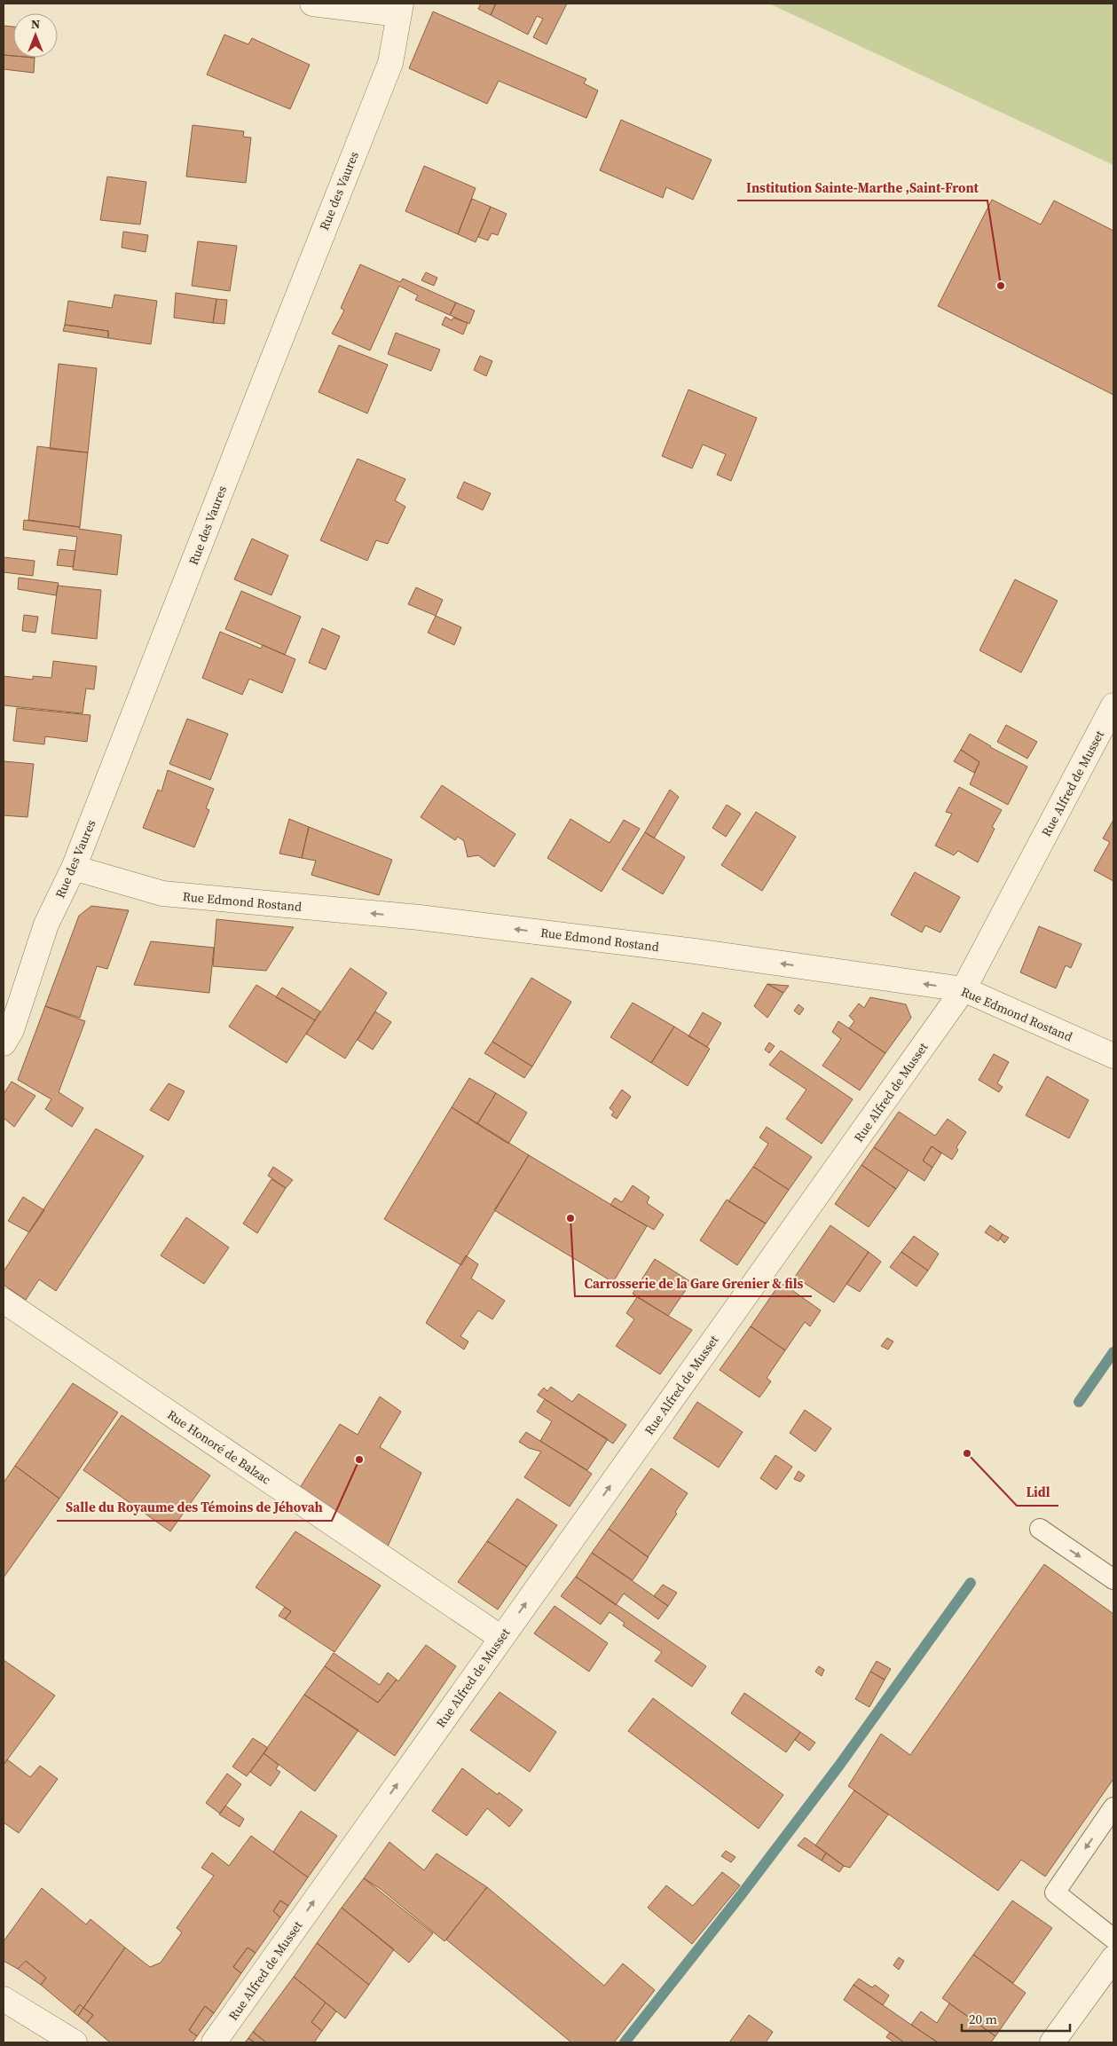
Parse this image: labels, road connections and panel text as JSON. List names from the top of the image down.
{
  "streets": {
    "street": [
      "Rue des Vaures",
      "Rue Alfred de Musset",
      "Rue Edmond Rostand",
      "Rue Honoré de Balzac"
    ]
  },
  "crossings": [
    ["Rue des Vaures", "Rue Edmond Rostand"],
    ["Rue Alfred de Musset", "Rue Edmond Rostand"],
    ["Rue Alfred de Musset", "Rue Honoré de Balzac"]
  ],
  "one_way": ["Rue Alfred de Musset", "Rue Edmond Rostand"],
  "places": [
    "Institution Sainte-Marthe ,Saint-Front",
    "Carrosserie de la Gare Grenier & fils",
    "Lidl",
    "Salle du Royaume des Témoins de Jéhovah"
  ],
  "scale_bar": "20 m",
  "north": "top"
}
